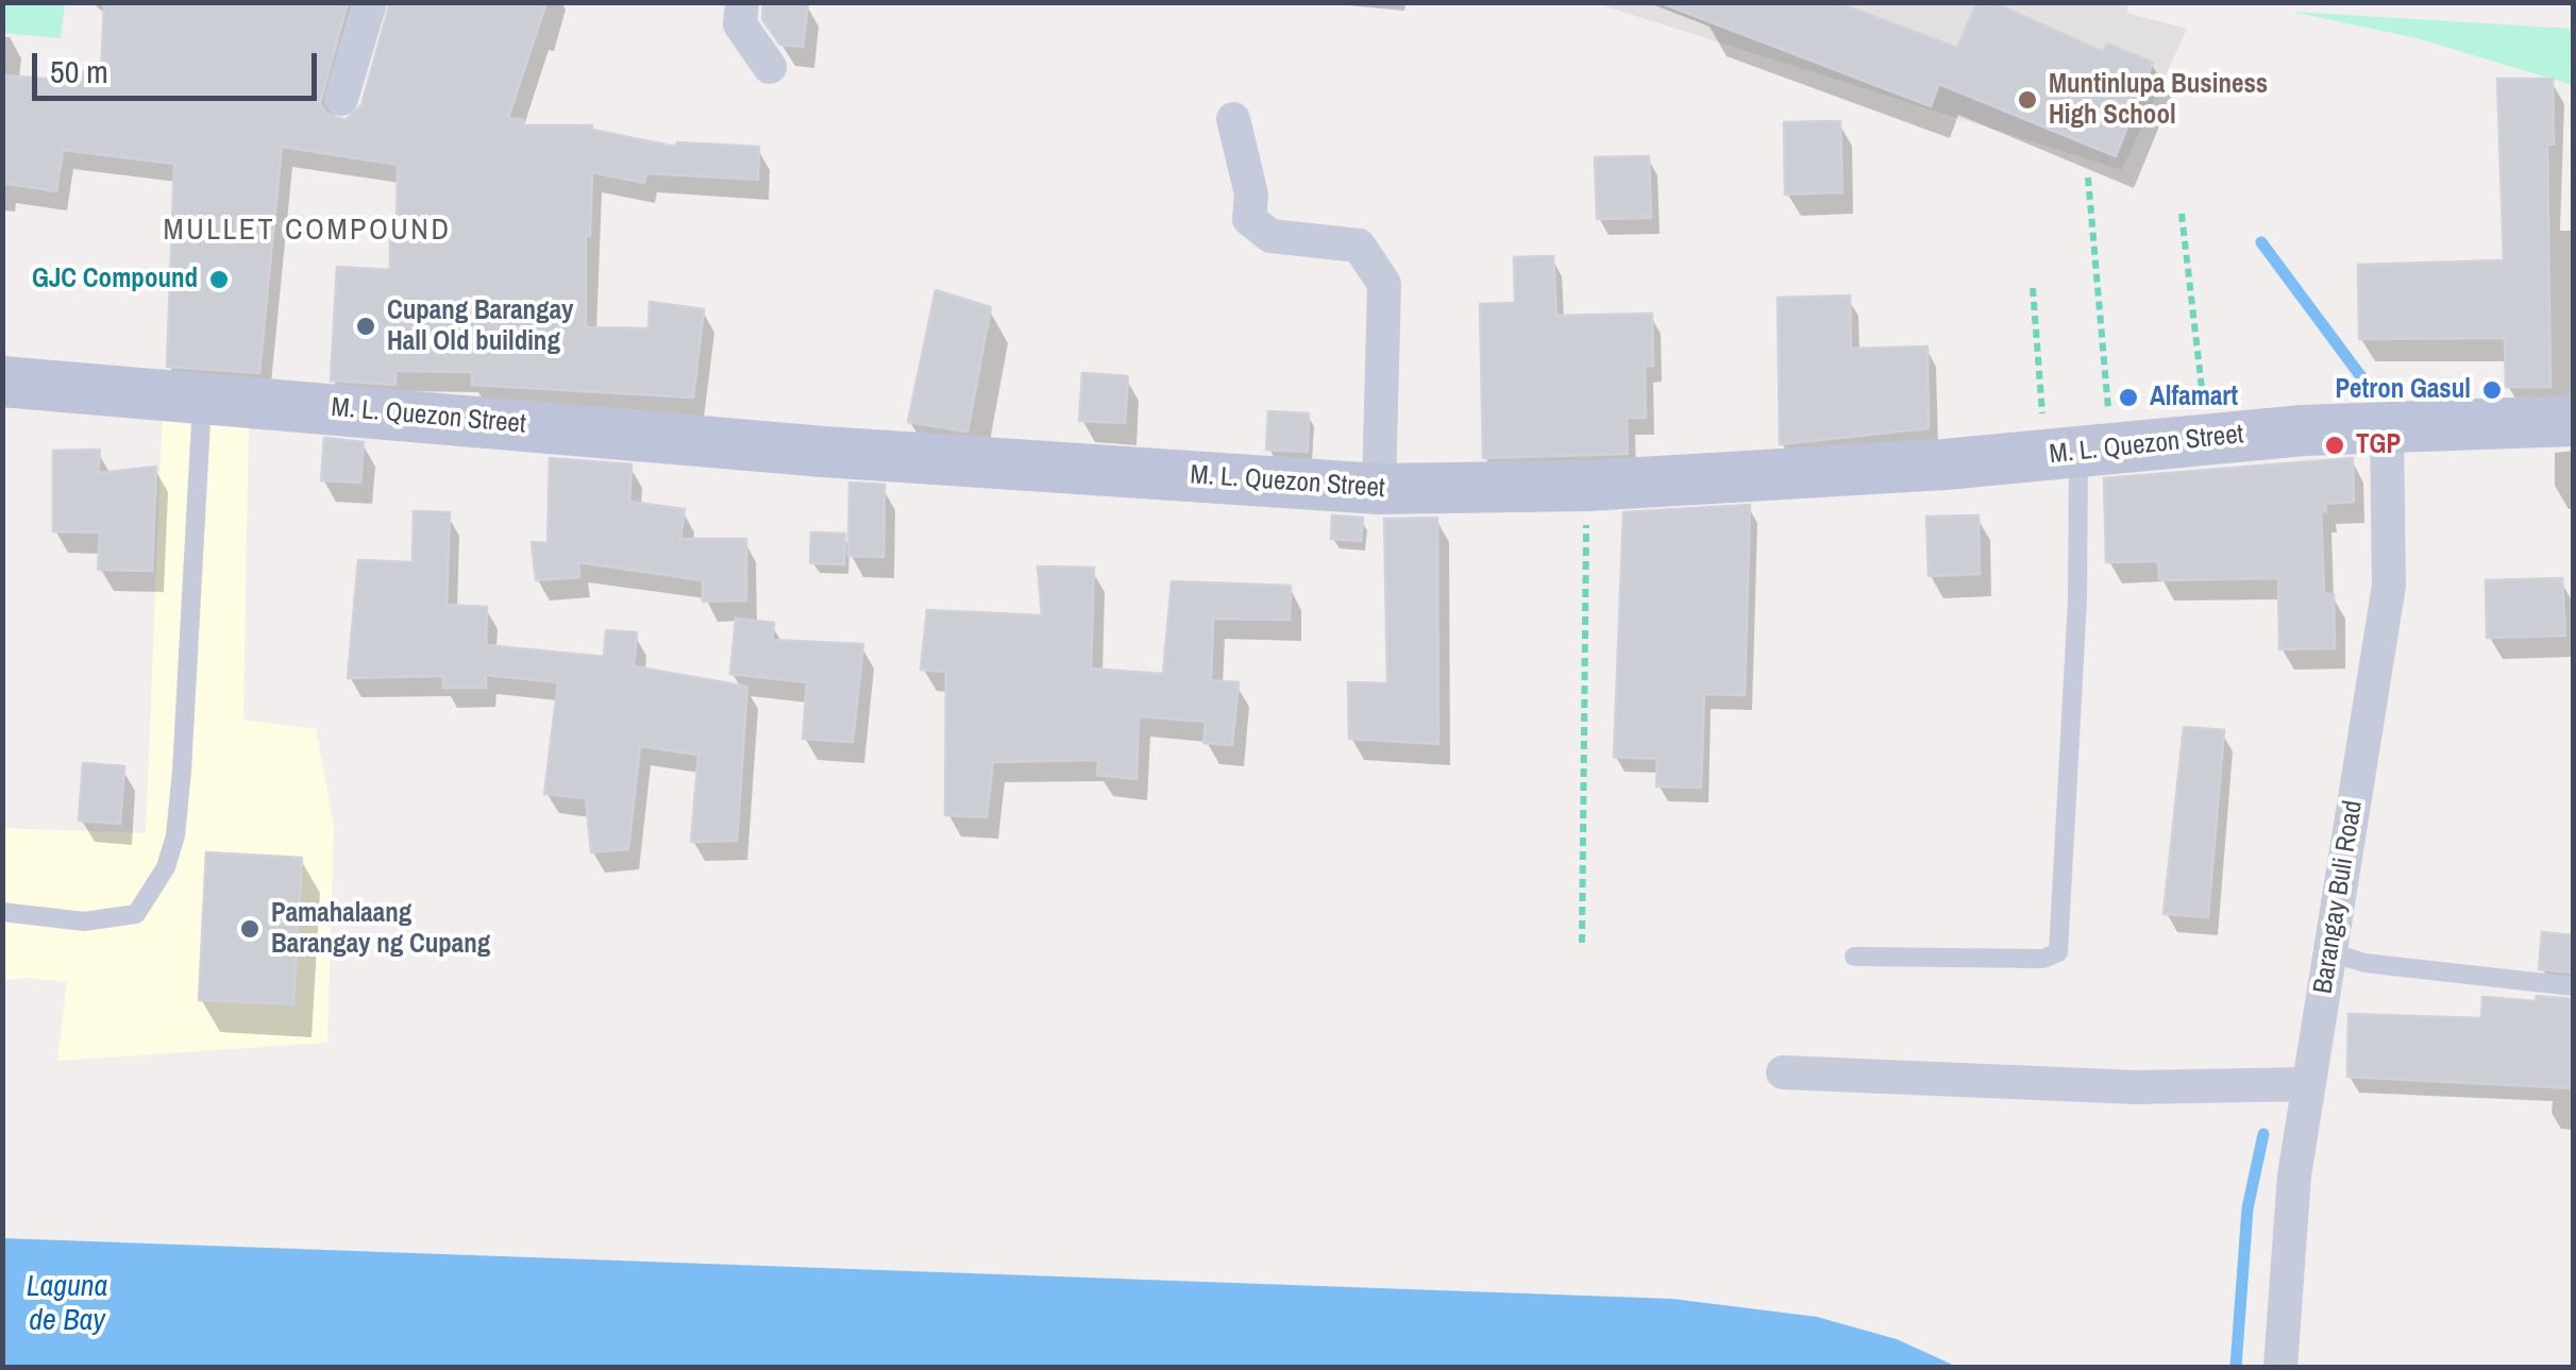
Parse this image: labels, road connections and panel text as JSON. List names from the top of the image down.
{
  "streets": {
    "main road": ["M. L. Quezon Street"],
    "street": ["Barangay Buli Road"]
  },
  "crossings": [
    ["M. L. Quezon Street", "Barangay Buli Road"]
  ],
  "districts": ["MULLET COMPOUND"],
  "water": ["Laguna de Bay"],
  "places": [
    "Muntinlupa Business High School",
    "GJC Compound",
    "Cupang Barangay Hall Old building",
    "Petron Gasul",
    "Alfamart",
    "TGP",
    "Pamahalaang Barangay ng Cupang"
  ],
  "scale_bar": "50 m"
}
